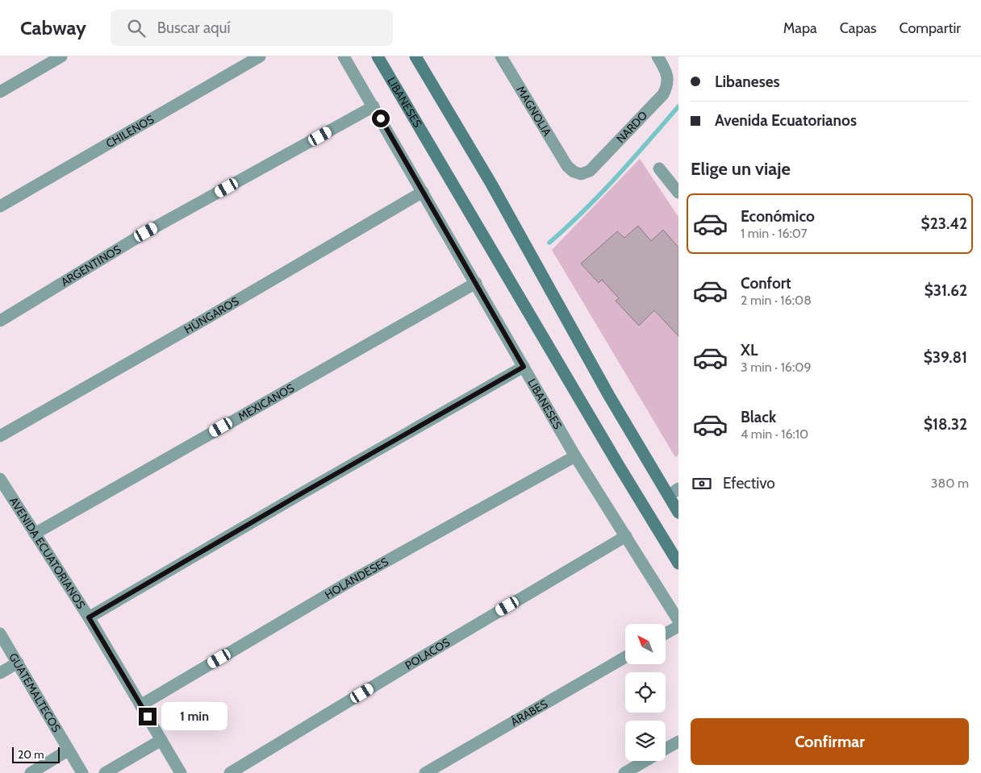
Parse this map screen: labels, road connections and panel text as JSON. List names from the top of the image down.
{
  "streets": {
    "main road": ["LIBANESES"],
    "street": [
      "MAGNOLIA",
      "NARDO",
      "CHILENOS",
      "ARGENTINOS",
      "HÚNGAROS",
      "MEXICANOS",
      "AVENIDA ECUATORIANOS",
      "HOLANDESES",
      "POLACOS",
      "GUATEMALTECOS",
      "ÁRABES"
    ]
  },
  "crossings": [
    ["LIBANESES", "ARGENTINOS"],
    ["LIBANESES", "HÚNGAROS"],
    ["LIBANESES", "MEXICANOS"],
    ["LIBANESES", "HOLANDESES"],
    ["LIBANESES", "POLACOS"],
    ["MAGNOLIA", "NARDO"],
    ["MEXICANOS", "AVENIDA ECUATORIANOS"],
    ["AVENIDA ECUATORIANOS", "HOLANDESES"]
  ],
  "scale_bar": "20 m",
  "north": "top left",
  "page": {
    "header": "Cabway",
    "search": "Buscar aquí",
    "nav": ["Mapa", "Capas", "Compartir"],
    "banner": ["Libaneses", "Avenida Ecuatorianos"],
    "heading": "Elige un viaje",
    "list": [
      {
        "name": "Económico",
        "note": "1 min · 16:07",
        "value": "$23.42"
      },
      {
        "name": "Confort",
        "note": "2 min · 16:08",
        "value": "$31.62"
      },
      {
        "name": "XL",
        "note": "3 min · 16:09",
        "value": "$39.81"
      },
      {
        "name": "Black",
        "note": "4 min · 16:10",
        "value": "$18.32"
      }
    ],
    "pay": ["Efectivo", "380 m"],
    "bubble": "1 min",
    "buttons": "Confirmar",
    "scale": "20 m"
  }
}
